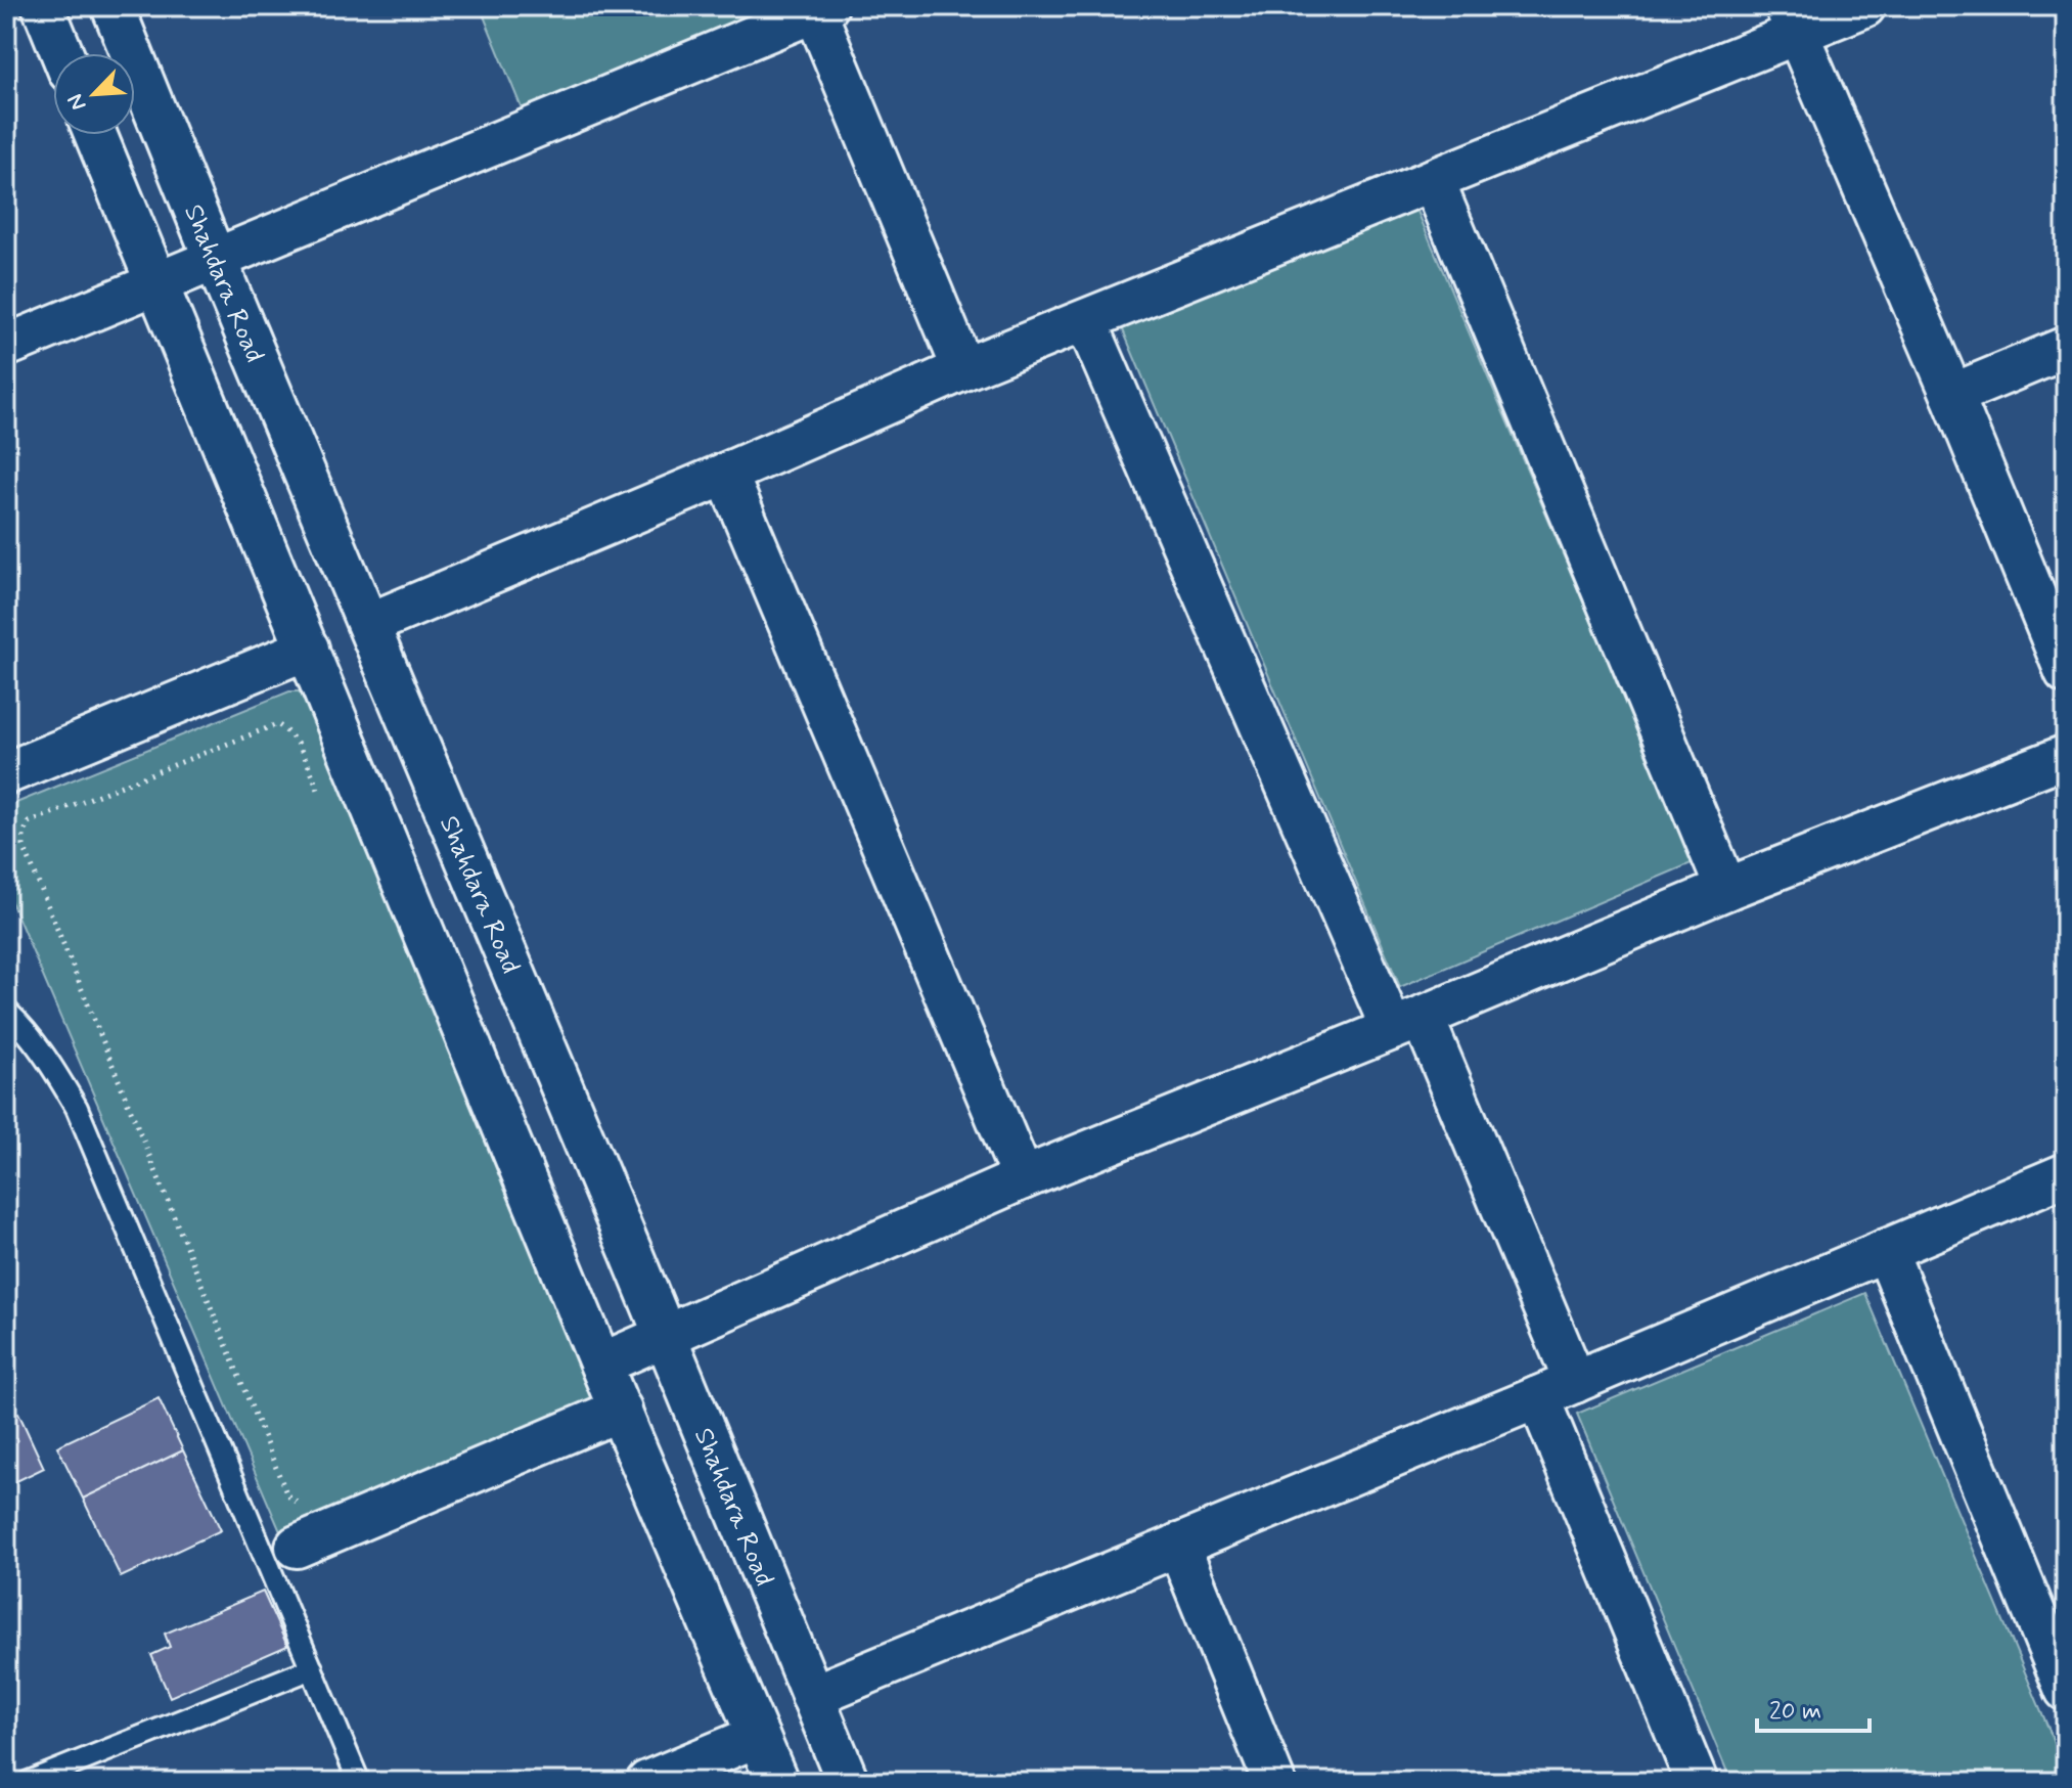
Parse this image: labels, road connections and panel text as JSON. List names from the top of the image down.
{
  "streets": {
    "street": ["Shahdara Road"]
  },
  "scale_bar": "20 m",
  "north": "bottom left"
}
